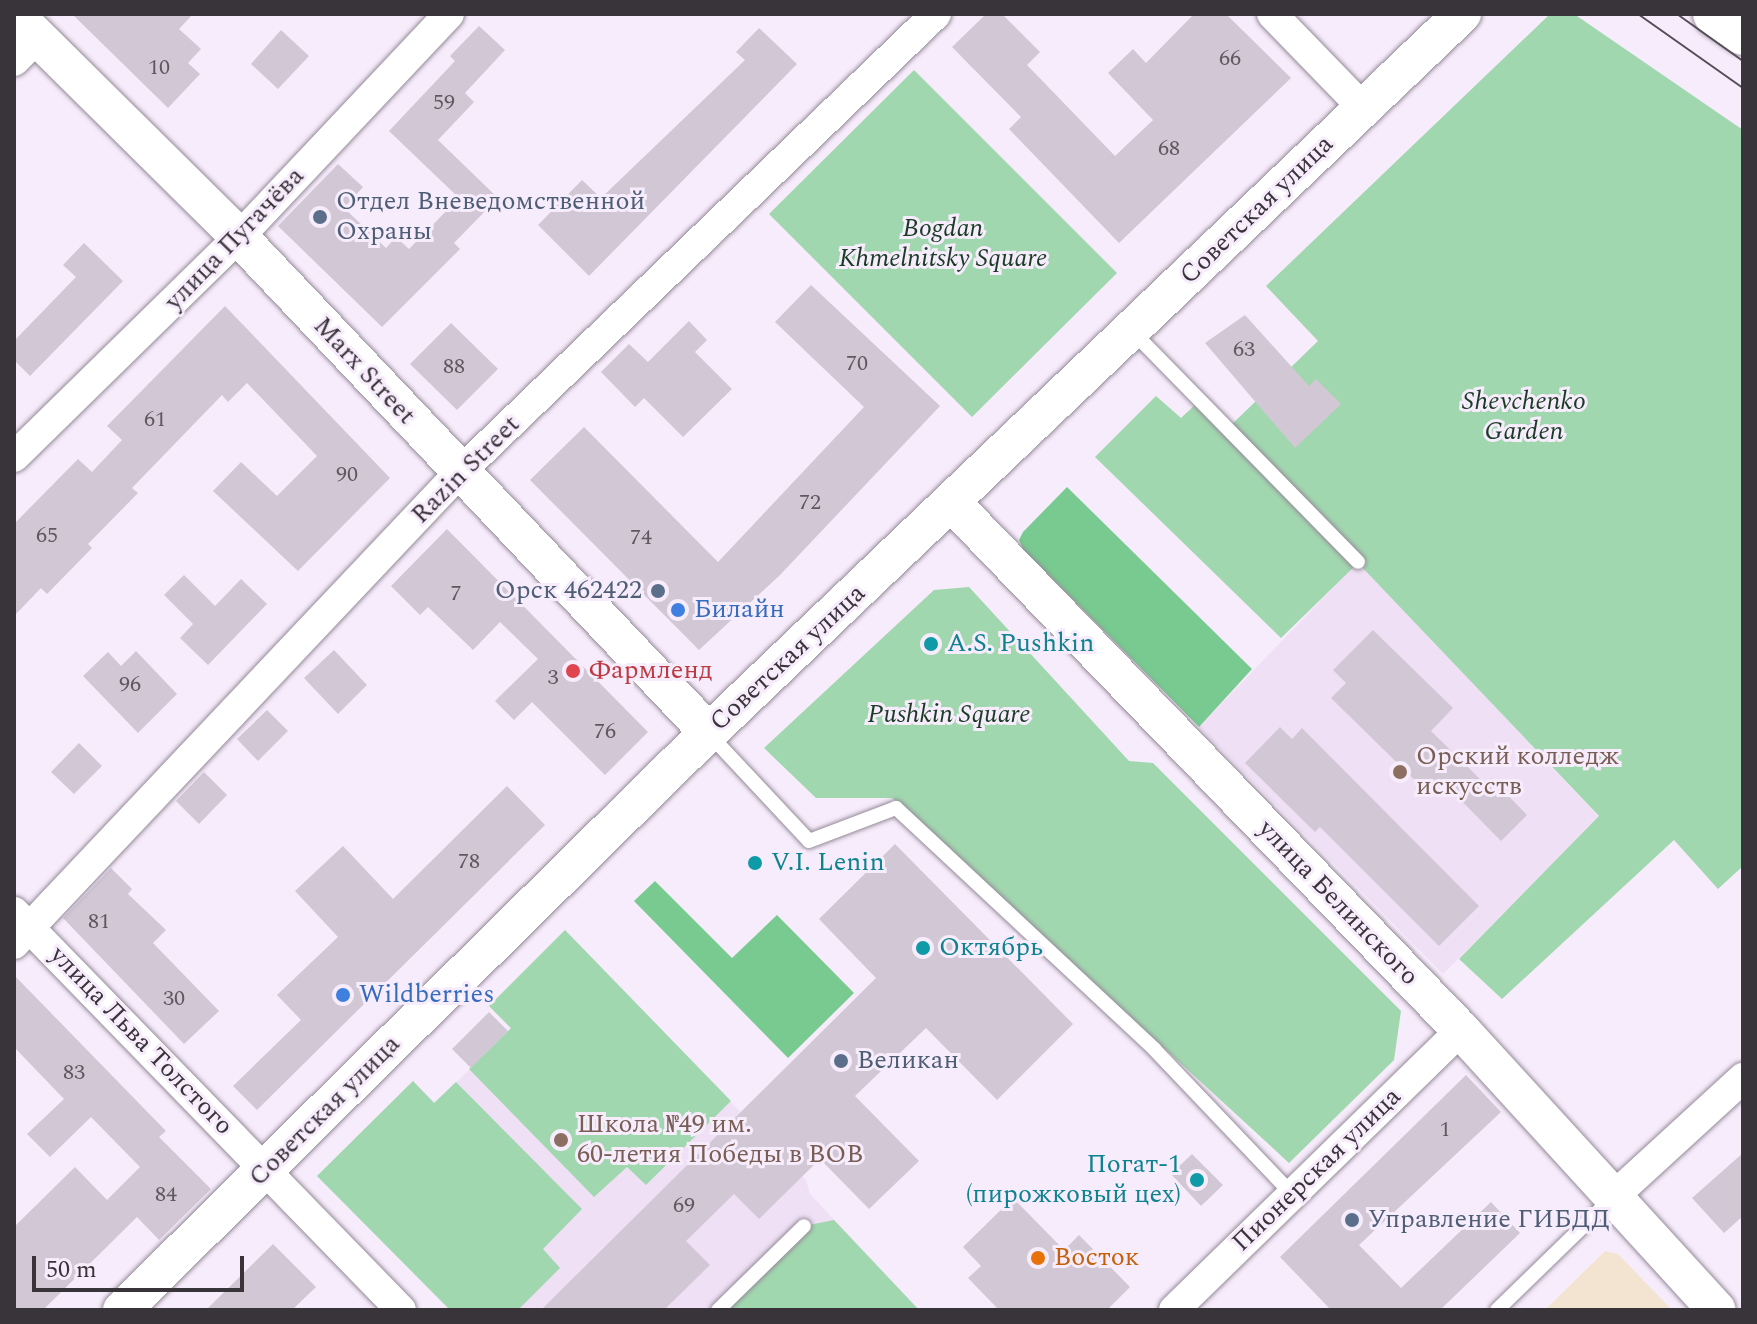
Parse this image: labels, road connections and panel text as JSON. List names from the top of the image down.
{
  "streets": {
    "street": [
      "Советская улица",
      "улица Пугачёва",
      "Marx Street",
      "Razin Street",
      "улица Белинского",
      "улица Льва Толстого",
      "Пионерская улица"
    ]
  },
  "crossings": [
    ["Советская улица", "Marx Street"],
    ["Советская улица", "улица Белинского"],
    ["Советская улица", "улица Льва Толстого"],
    ["улица Пугачёва", "Marx Street"],
    ["Marx Street", "Razin Street"],
    ["Razin Street", "улица Льва Толстого"],
    ["улица Белинского", "Пионерская улица"]
  ],
  "parks": ["Bogdan Khmelnitsky Square", "Shevchenko Garden", "Pushkin Square"],
  "places": [
    "Отдел Вневедомственной Охраны",
    "Орск 462422",
    "Билайн",
    "A.S. Pushkin",
    "Фармленд",
    "Орский колледж искусств",
    "V.I. Lenin",
    "Октябрь",
    "Wildberries",
    "Великан",
    "Школа №49 им. 60-летия Победы в ВОВ",
    "Погат-1 (пирожковый цех)",
    "Управление ГИБДД",
    "Восток"
  ],
  "house_numbers": [
    "66",
    "10",
    "59",
    "68",
    "63",
    "70",
    "88",
    "61",
    "90",
    "72",
    "65",
    "74",
    "7",
    "3",
    "96",
    "76",
    "78",
    "81",
    "30",
    "83",
    "1",
    "84",
    "69"
  ],
  "scale_bar": "50 m"
}
